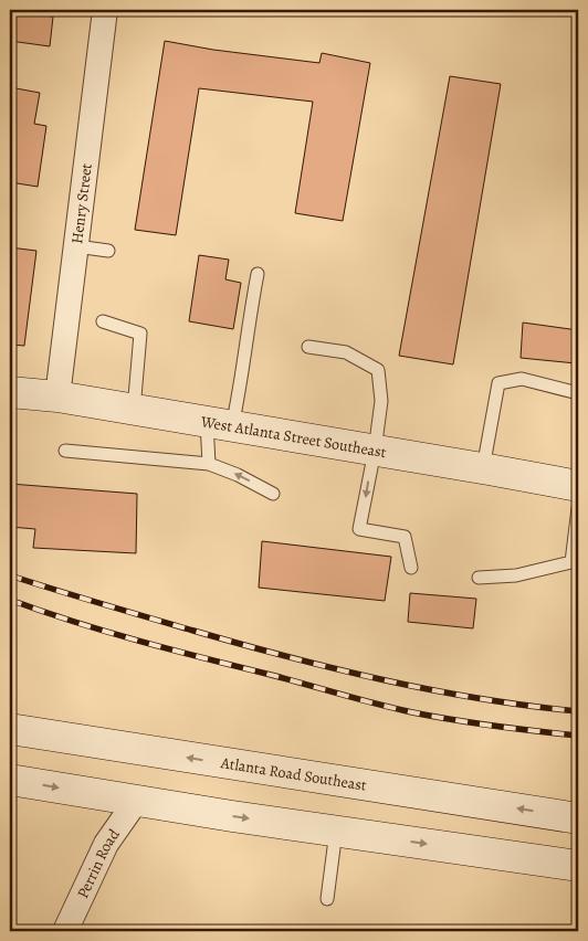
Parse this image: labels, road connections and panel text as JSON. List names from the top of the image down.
{
  "streets": {
    "main road": ["West Atlanta Street Southeast", "Atlanta Road Southeast"],
    "street": ["Henry Street", "Perrin Road"]
  },
  "crossings": [
    ["Henry Street", "West Atlanta Street Southeast"]
  ]
}
